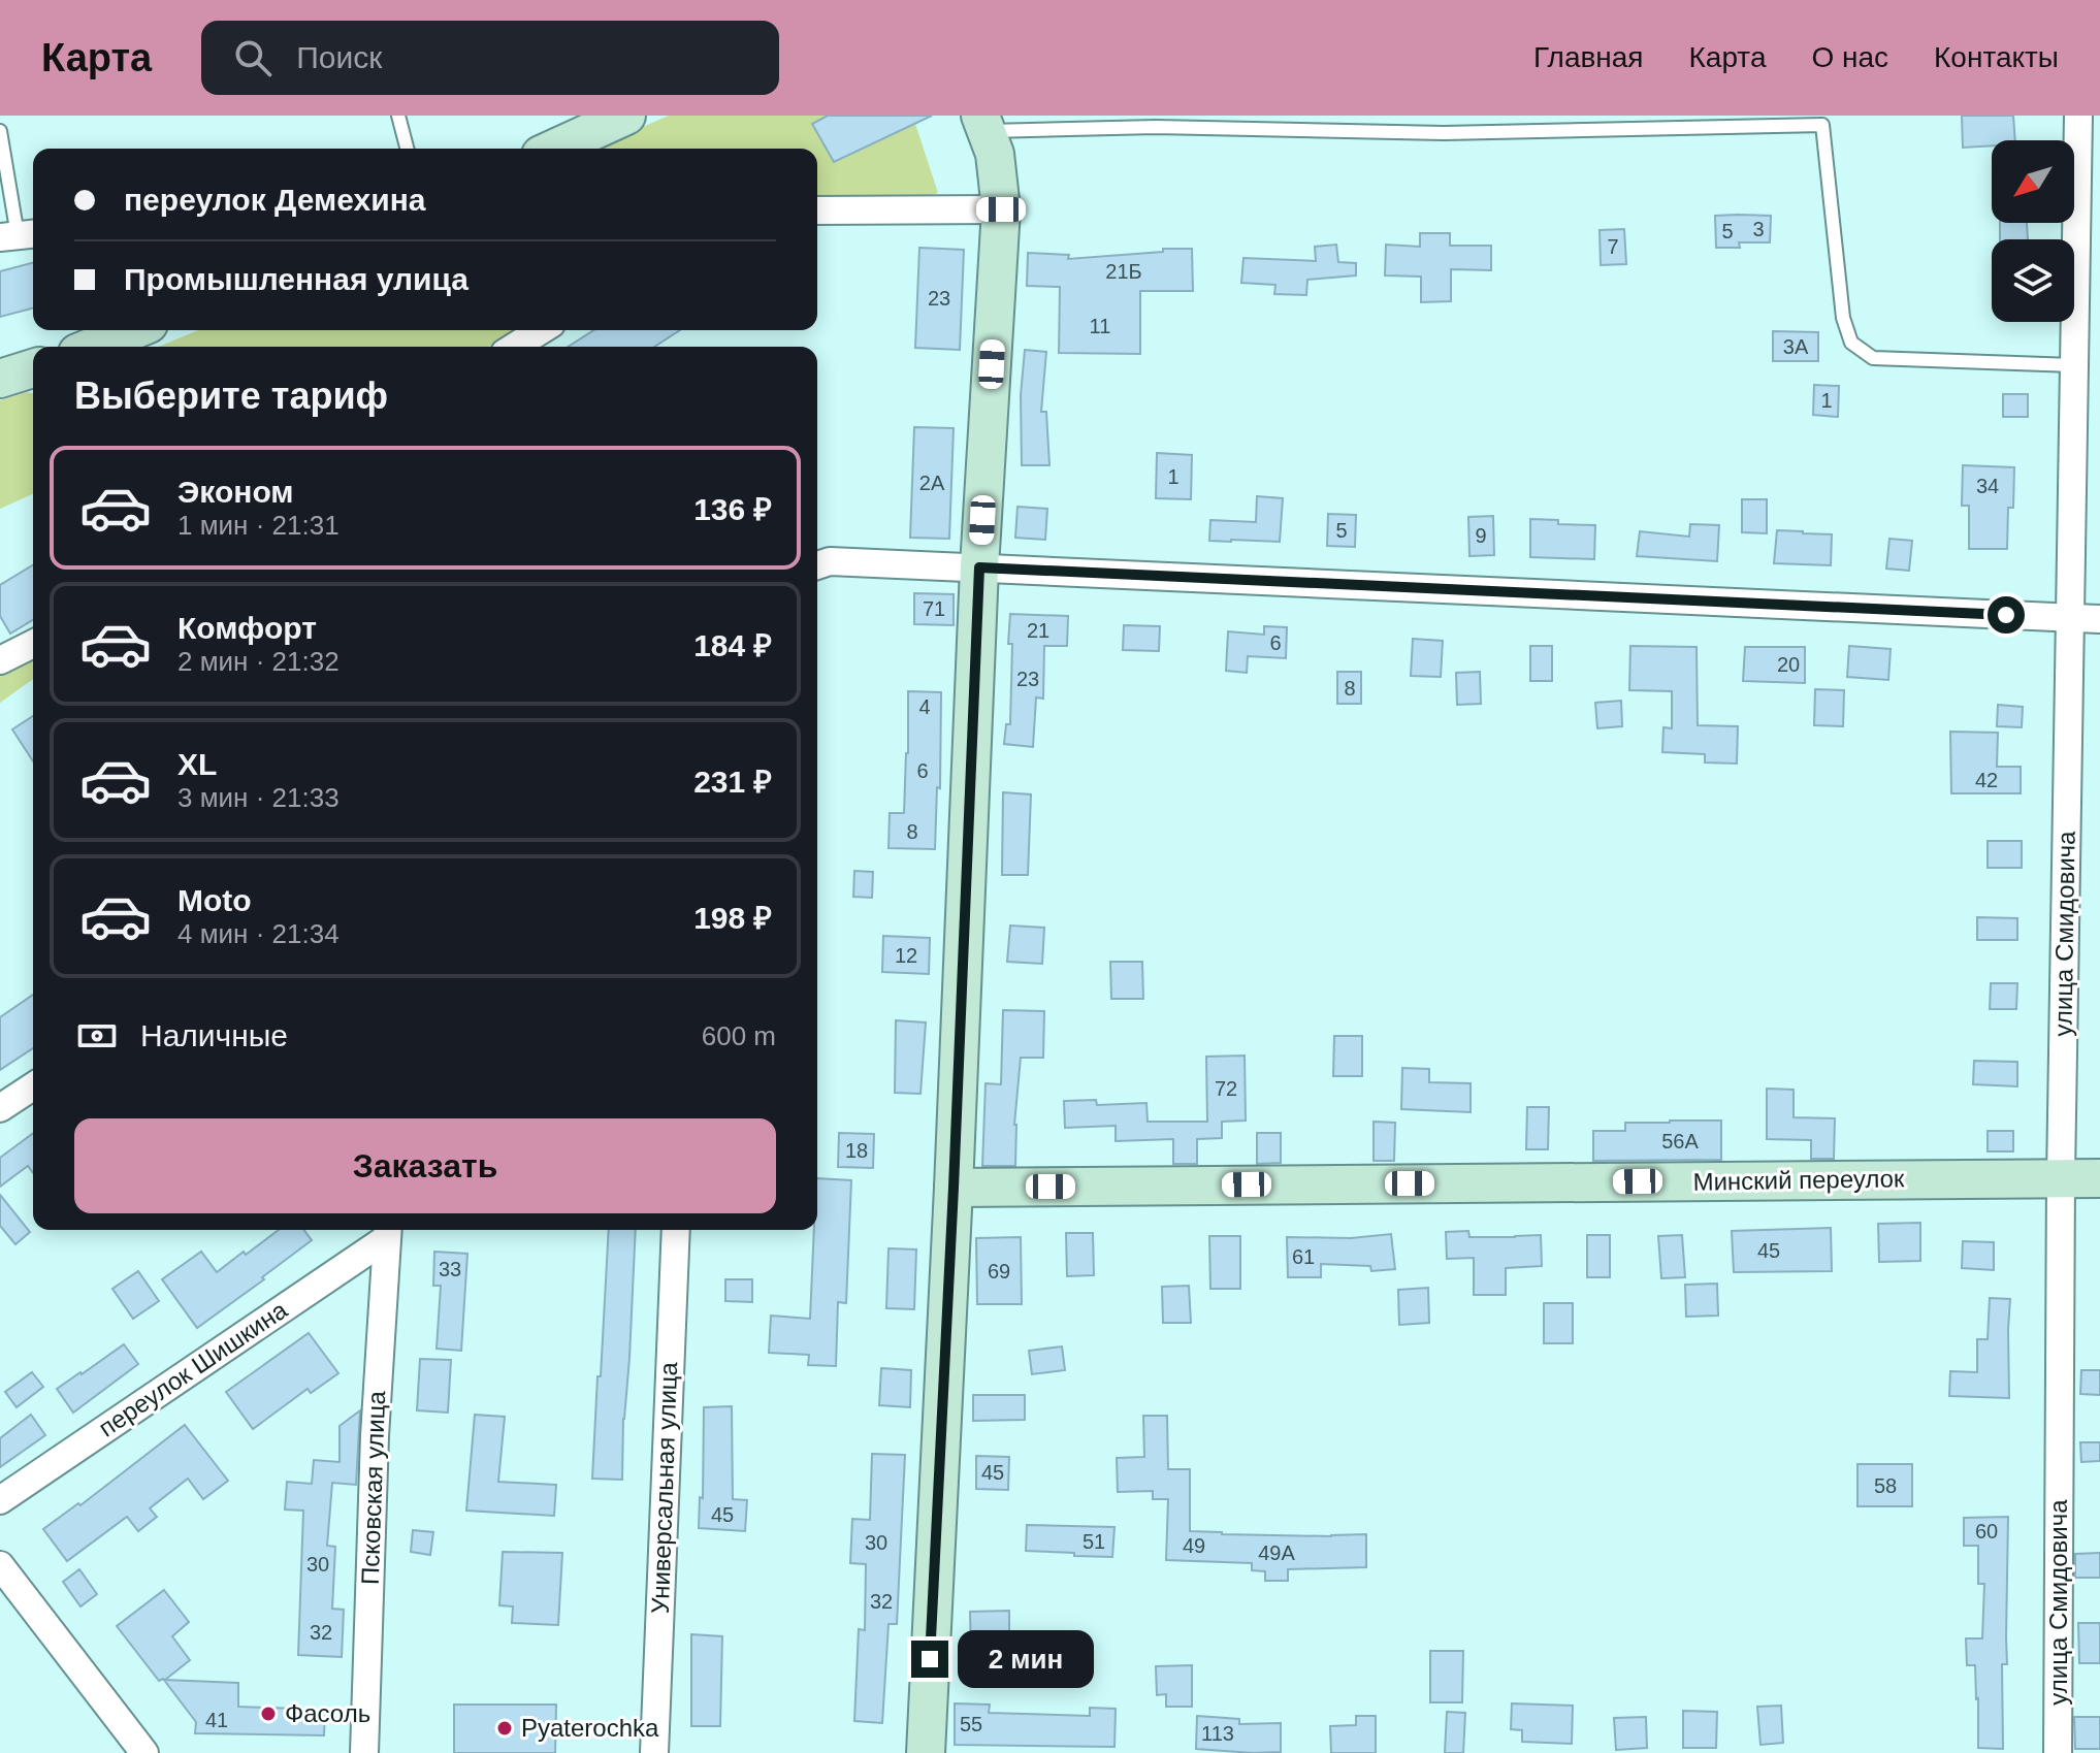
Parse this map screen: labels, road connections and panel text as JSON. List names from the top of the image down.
{
  "streets": {
    "main road": ["Минский переулок"],
    "street": [
      "улица Смидовича",
      "переулок Шишкина",
      "Псковская улица",
      "Универсальная улица"
    ]
  },
  "crossings": [
    ["улица Смидовича", "Минский переулок"],
    ["переулок Шишкина", "Псковская улица"]
  ],
  "places": ["Фасоль", "Pyaterochka"],
  "house_numbers": [
    "3",
    "5",
    "7",
    "21Б",
    "23",
    "11",
    "3А",
    "1",
    "1",
    "2А",
    "34",
    "5",
    "9",
    "71",
    "21",
    "6",
    "20",
    "23",
    "8",
    "4",
    "6",
    "42",
    "8",
    "12",
    "72",
    "56А",
    "18",
    "45",
    "61",
    "33",
    "69",
    "45",
    "58",
    "45",
    "60",
    "51",
    "30",
    "49",
    "49А",
    "30",
    "32",
    "32",
    "41",
    "55",
    "113"
  ],
  "north": "bottom left",
  "page": {
    "header": "Карта",
    "search": "Поиск",
    "nav": [
      "Главная",
      "Карта",
      "О нас",
      "Контакты"
    ],
    "banner": ["переулок Демехина", "Промышленная улица"],
    "heading": "Выберите тариф",
    "list": [
      {
        "name": "Эконом",
        "note": "1 мин · 21:31",
        "value": "136 ₽"
      },
      {
        "name": "Комфорт",
        "note": "2 мин · 21:32",
        "value": "184 ₽"
      },
      {
        "name": "XL",
        "note": "3 мин · 21:33",
        "value": "231 ₽"
      },
      {
        "name": "Moto",
        "note": "4 мин · 21:34",
        "value": "198 ₽"
      }
    ],
    "pay": ["Наличные", "600 m"],
    "buttons": "Заказать",
    "bubble": "2 мин"
  }
}
